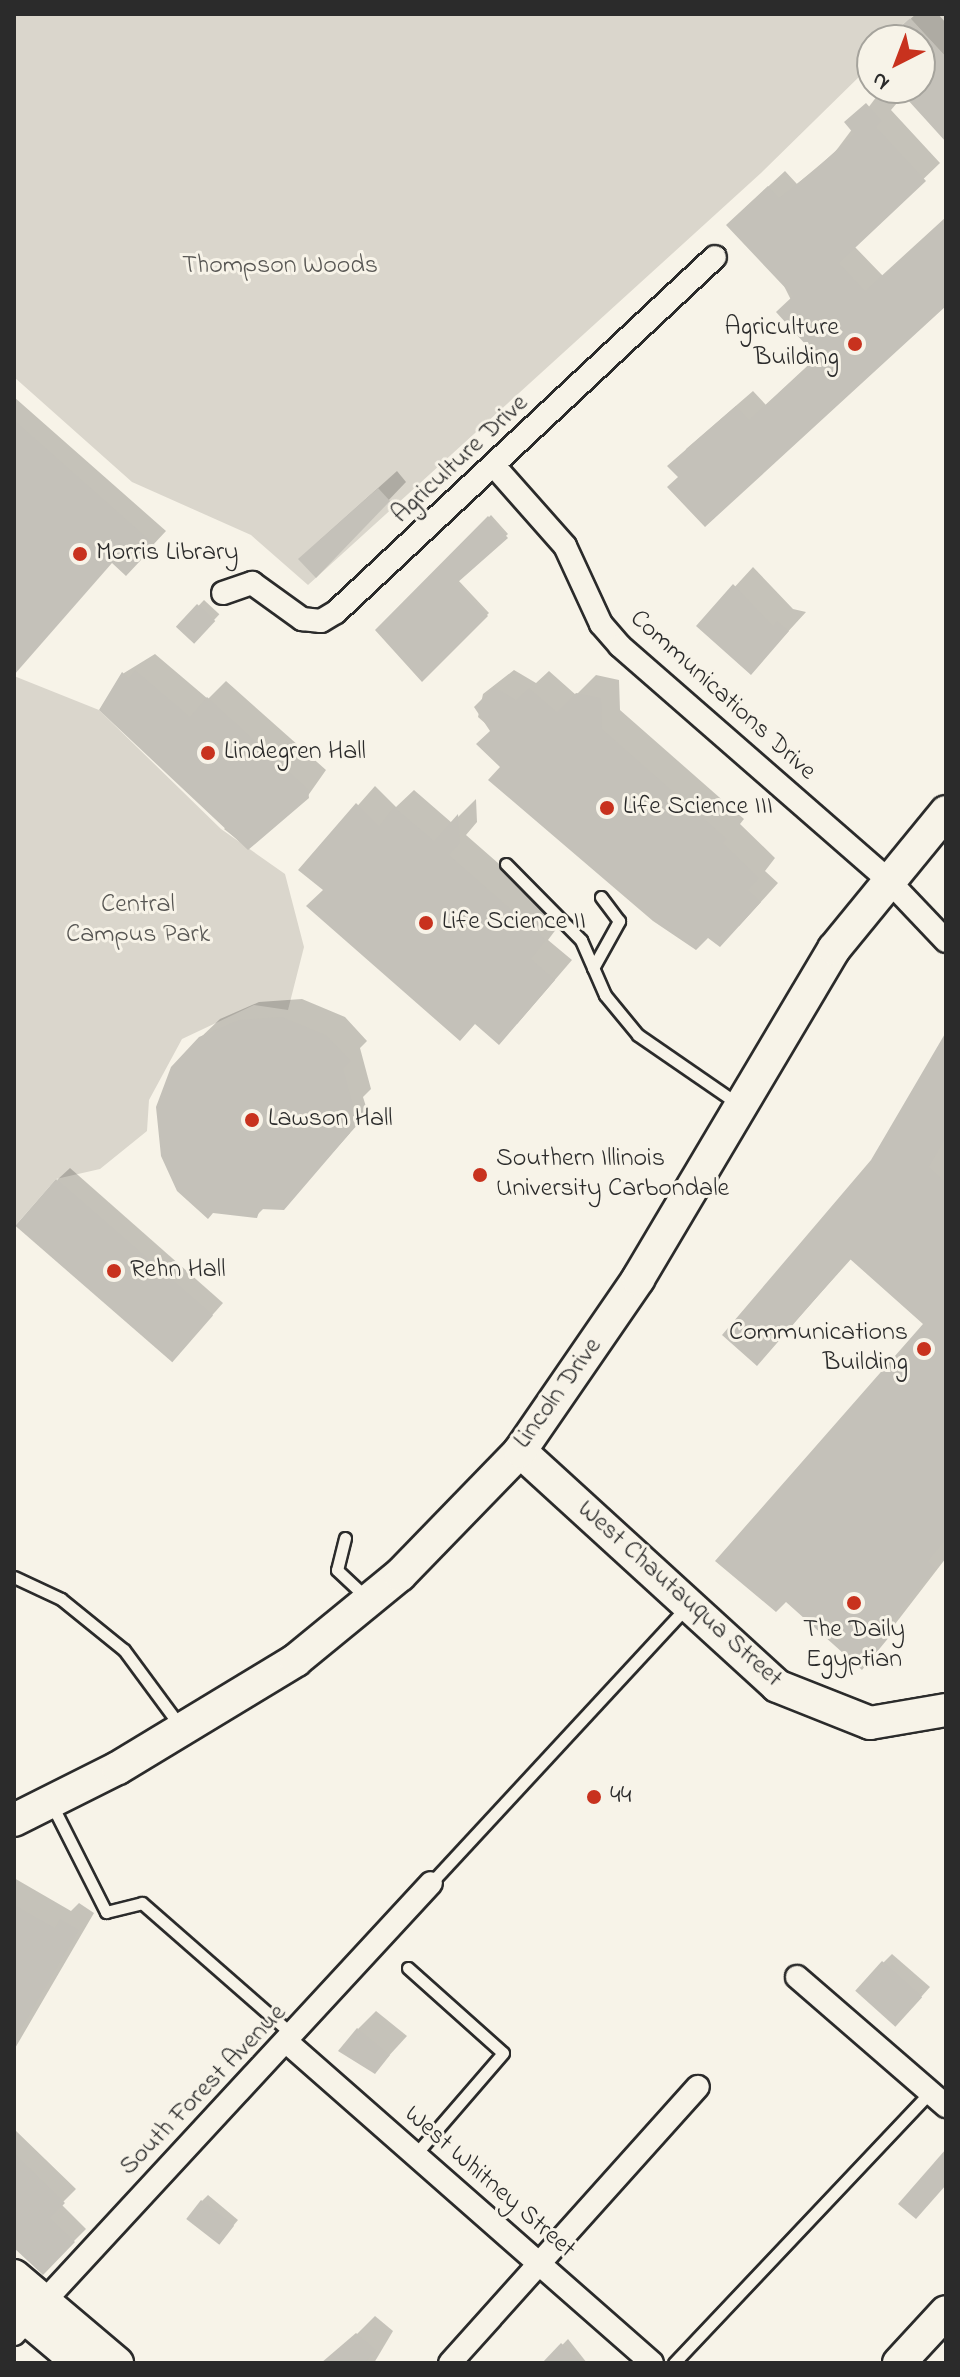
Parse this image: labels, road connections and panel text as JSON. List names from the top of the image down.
{
  "streets": {
    "street": [
      "Agriculture Drive",
      "Communications Drive",
      "Lincoln Drive",
      "West Chautauqua Street",
      "South Forest Avenue",
      "West Whitney Street"
    ]
  },
  "crossings": [
    ["Agriculture Drive", "Communications Drive"],
    ["Communications Drive", "Lincoln Drive"],
    ["Lincoln Drive", "West Chautauqua Street"],
    ["South Forest Avenue", "West Whitney Street"]
  ],
  "parks": ["Thompson Woods", "Central Campus Park"],
  "places": [
    "Agriculture Building",
    "Morris Library",
    "Lindegren Hall",
    "Life Science III",
    "Life Science II",
    "Lawson Hall",
    "Southern Illinois University Carbondale",
    "Rehn Hall",
    "Communications Building",
    "The Daily Egyptian",
    "44"
  ],
  "north": "bottom left"
}
